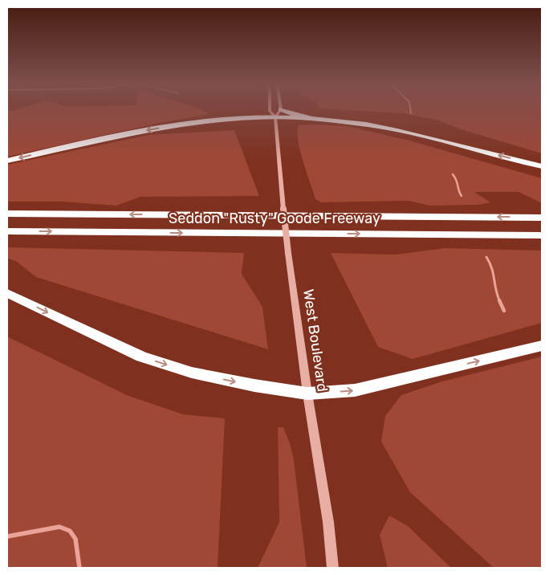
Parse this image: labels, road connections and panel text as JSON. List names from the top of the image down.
{
  "streets": {
    "highway": ["Seddon \"Rusty\" Goode Freeway"],
    "street": ["West Boulevard"]
  }
}
